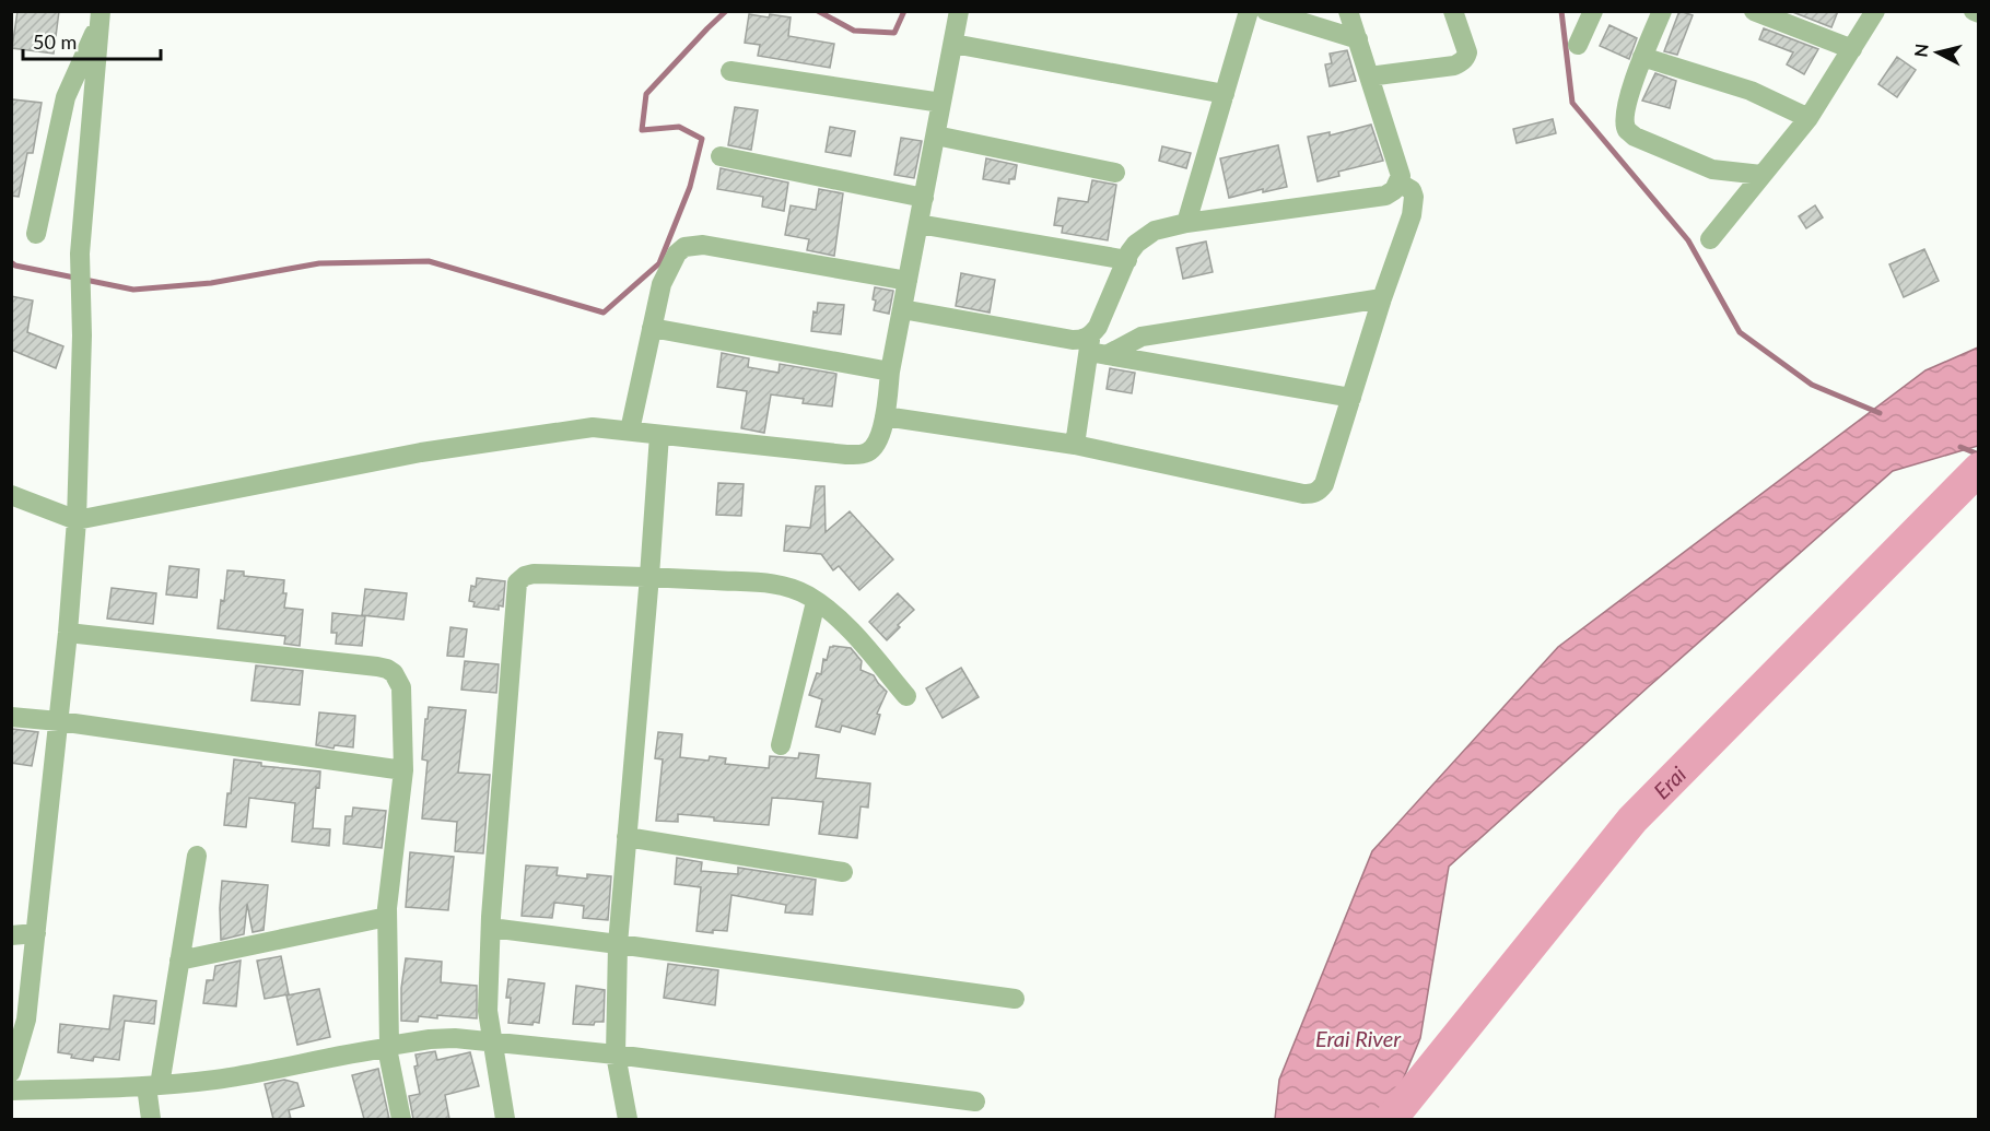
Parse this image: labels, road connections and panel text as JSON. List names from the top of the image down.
{
  "water": ["Erai", "Erai River"],
  "scale_bar": "50 m",
  "north": "left"
}
